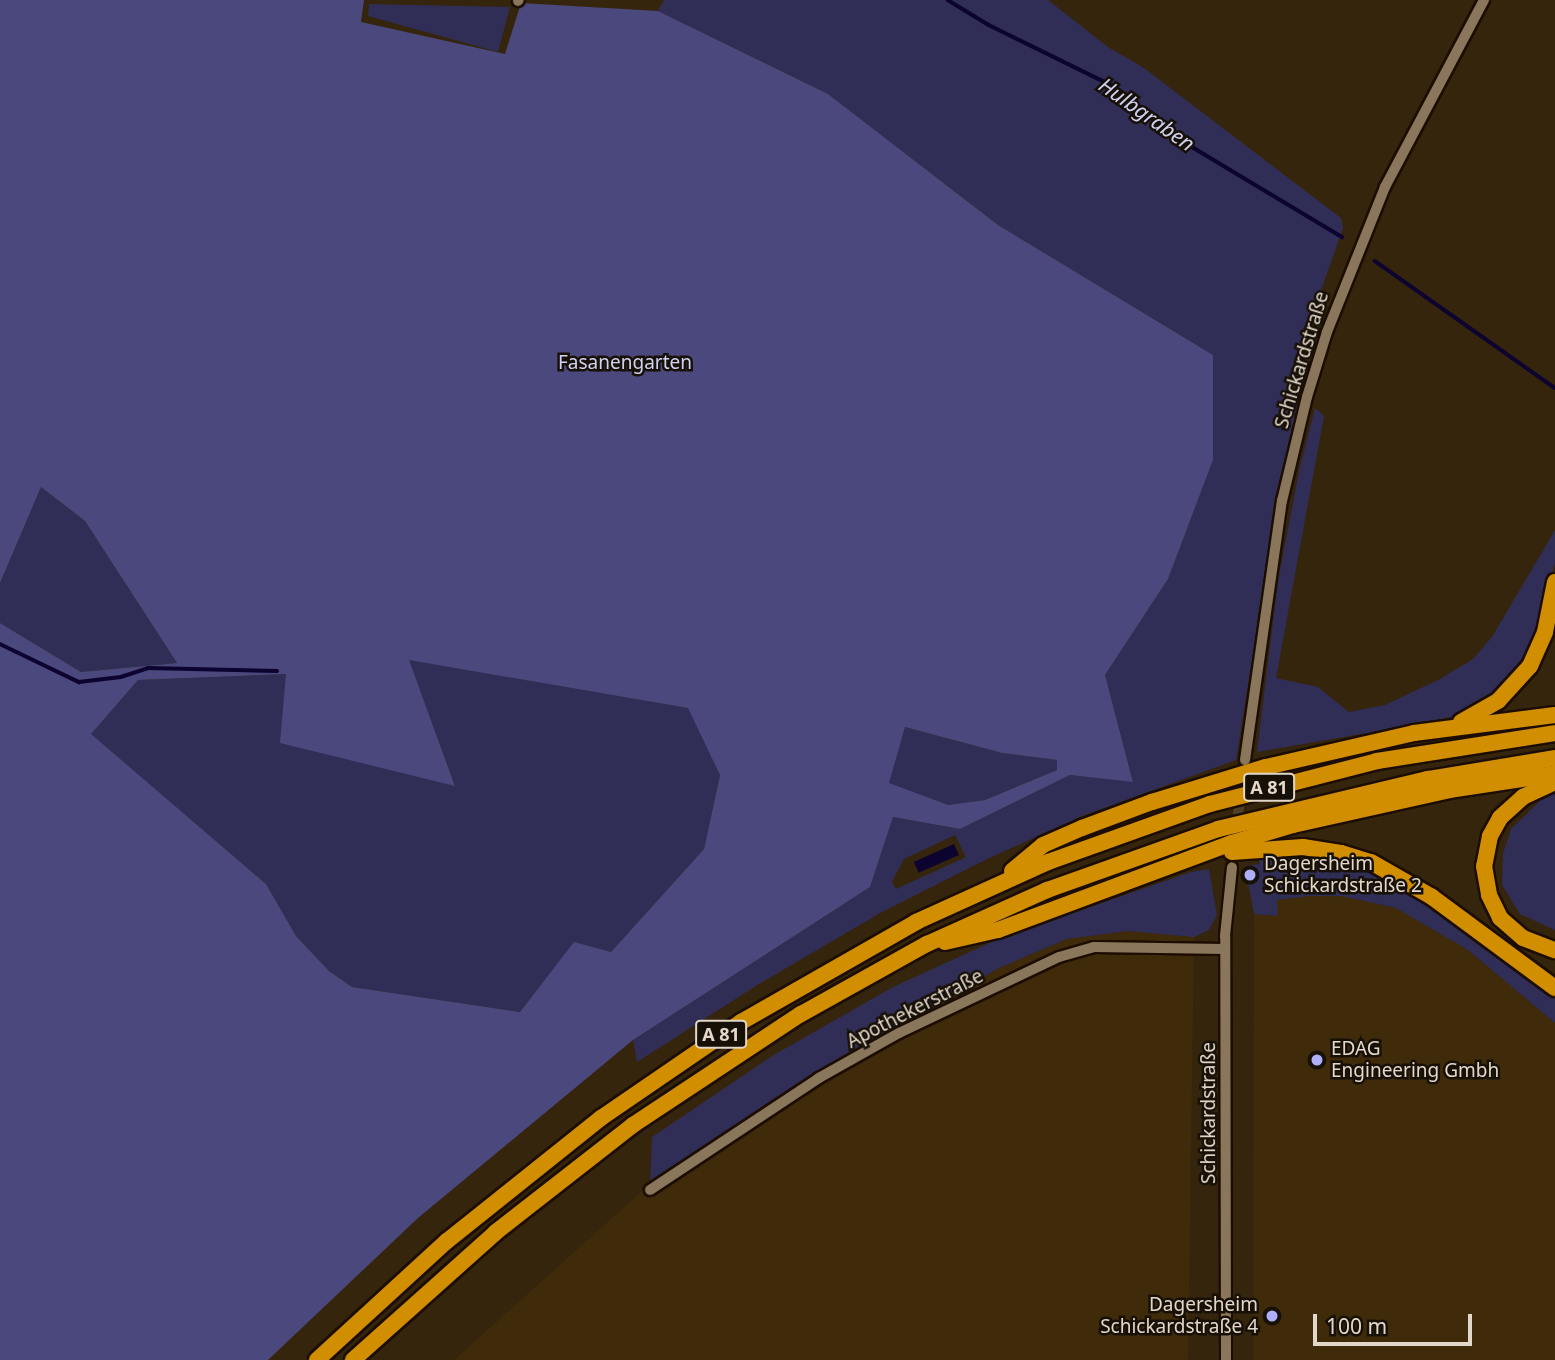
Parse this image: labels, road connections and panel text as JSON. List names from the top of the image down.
{
  "streets": {
    "highway": ["A 81"],
    "street": ["Schickardstraße", "Apothekerstraße"]
  },
  "crossings": [
    ["Schickardstraße", "Apothekerstraße"]
  ],
  "water": ["Hulbgraben"],
  "parks": ["Fasanengarten"],
  "places": ["Dagersheim Schickardstraße 2", "EDAG Engineering Gmbh", "Dagersheim Schickardstraße 4"],
  "scale_bar": "100 m"
}
